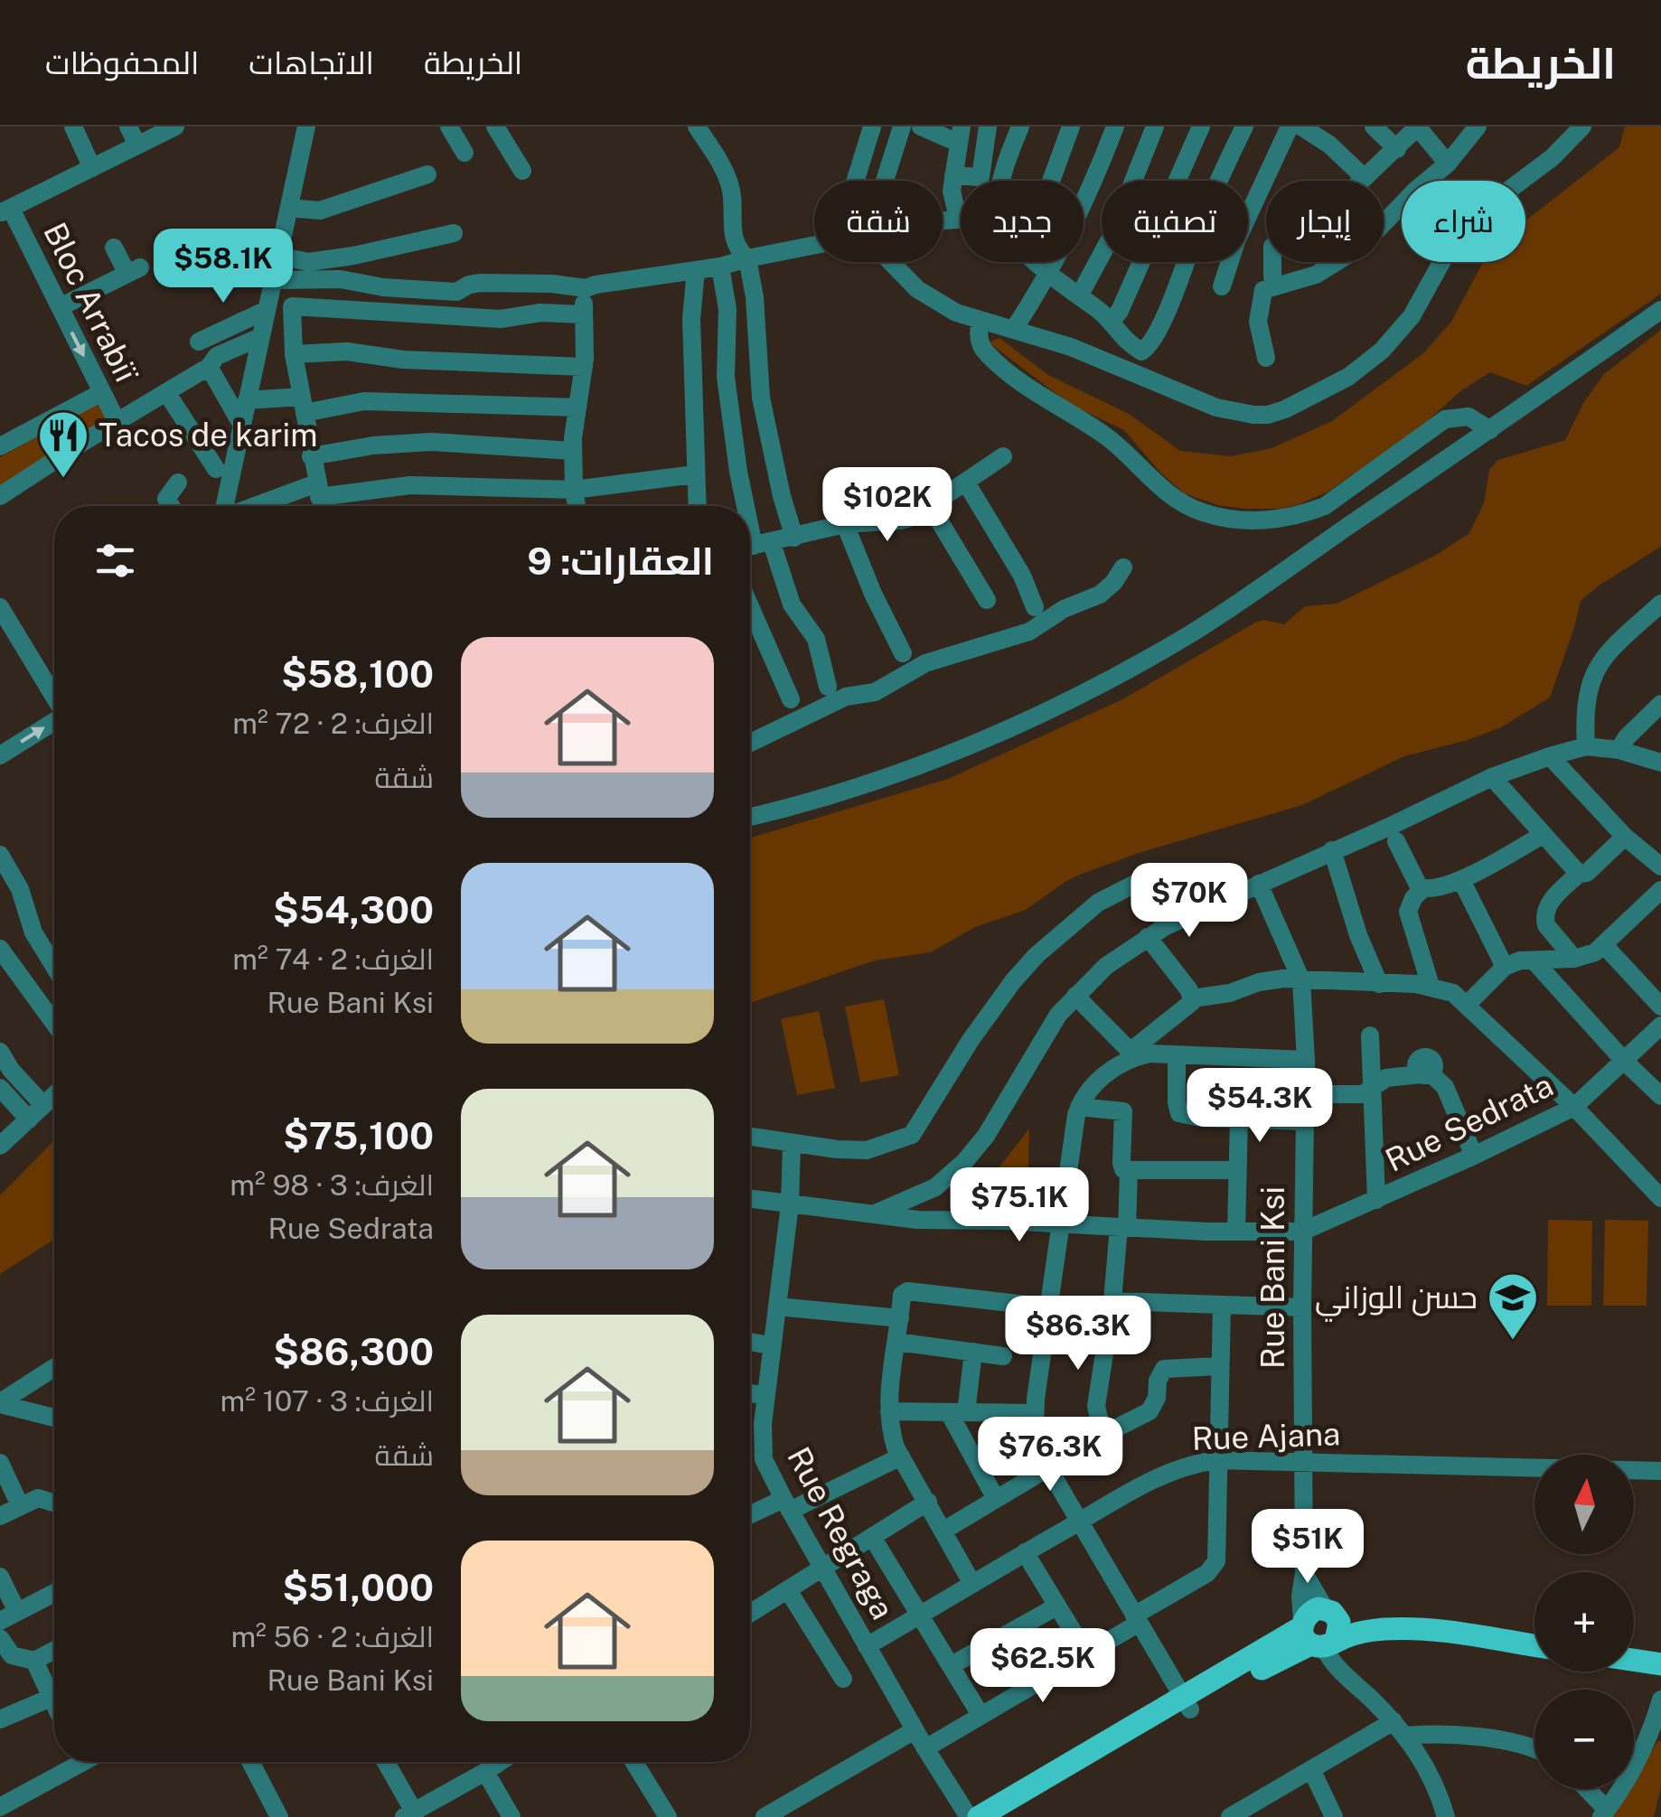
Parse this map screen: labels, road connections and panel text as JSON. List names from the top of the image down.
{
  "streets": {
    "street": [
      "Bloc Arrabiï",
      "Rue Sedrata",
      "Rue Bani Ksi",
      "Rue Ajana",
      "Rue Regraga"
    ]
  },
  "crossings": [
    ["Rue Sedrata", "Rue Bani Ksi"],
    ["Rue Sedrata", "Rue Regraga"],
    ["Rue Bani Ksi", "Rue Ajana"],
    ["Rue Ajana", "Rue Regraga"]
  ],
  "one_way": ["Bloc Arrabiï"],
  "places": {
    "restaurant": ["Tacos de karim"],
    "school or university": ["حسن الوزاني"]
  },
  "north": "top",
  "page": {
    "header": "الخريطة",
    "nav": ["الخريطة", "الاتجاهات", "المحفوظات"],
    "chip": [
      "شراء",
      "إيجار",
      "تصفية",
      "جديد",
      "شقة"
    ],
    "price": [
      "$58.1K",
      "$102K",
      "$70K",
      "$54.3K",
      "$75.1K",
      "$86.3K",
      "$76.3K",
      "$51K",
      "$62.5K"
    ],
    "heading": "العقارات: 9",
    "list": [
      {
        "name": "$58,100",
        "note": "الغرف: 2 · 72 m² · شقة"
      },
      {
        "name": "$54,300",
        "note": "الغرف: 2 · 74 m² · Rue Bani Ksi"
      },
      {
        "name": "$75,100",
        "note": "الغرف: 3 · 98 m² · Rue Sedrata"
      },
      {
        "name": "$86,300",
        "note": "الغرف: 3 · 107 m² · شقة"
      },
      {
        "name": "$51,000",
        "note": "الغرف: 2 · 56 m² · Rue Bani Ksi"
      }
    ],
    "map_buttons": ["+", "−"]
  }
}
